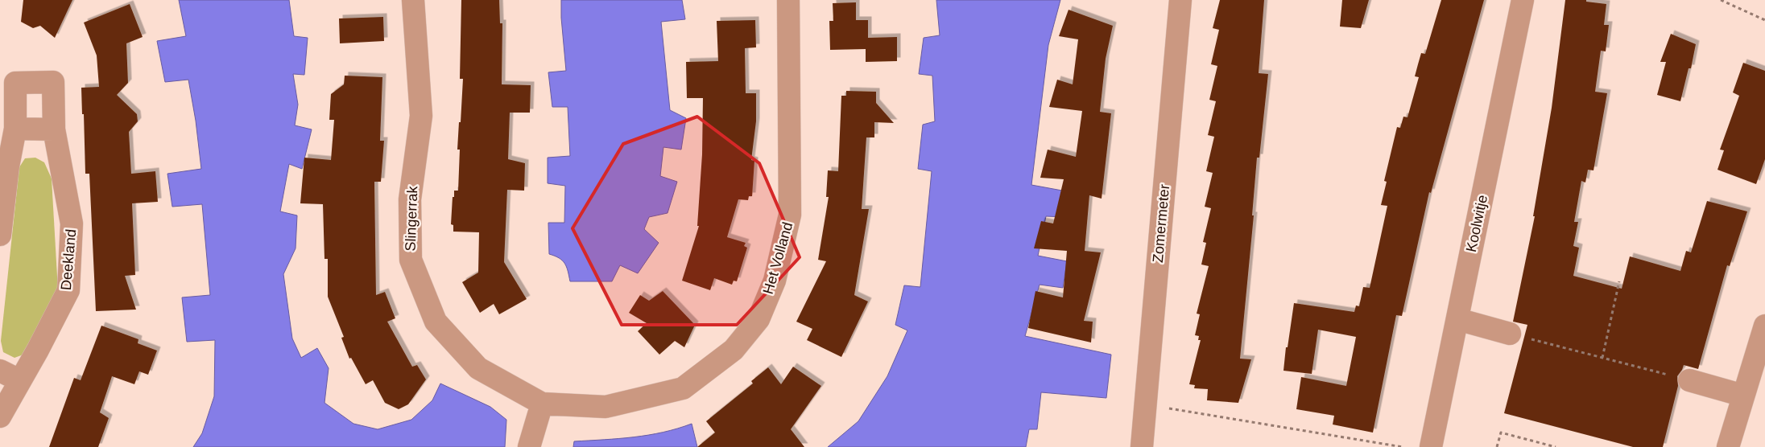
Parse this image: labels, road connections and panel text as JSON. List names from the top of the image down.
{
  "streets": {
    "street": [
      "Slingerrak",
      "Zomermeter",
      "Koolwitje",
      "Het Volland",
      "Deekland"
    ]
  },
  "crossings": [
    ["Slingerrak", "Het Volland"]
  ]
}
